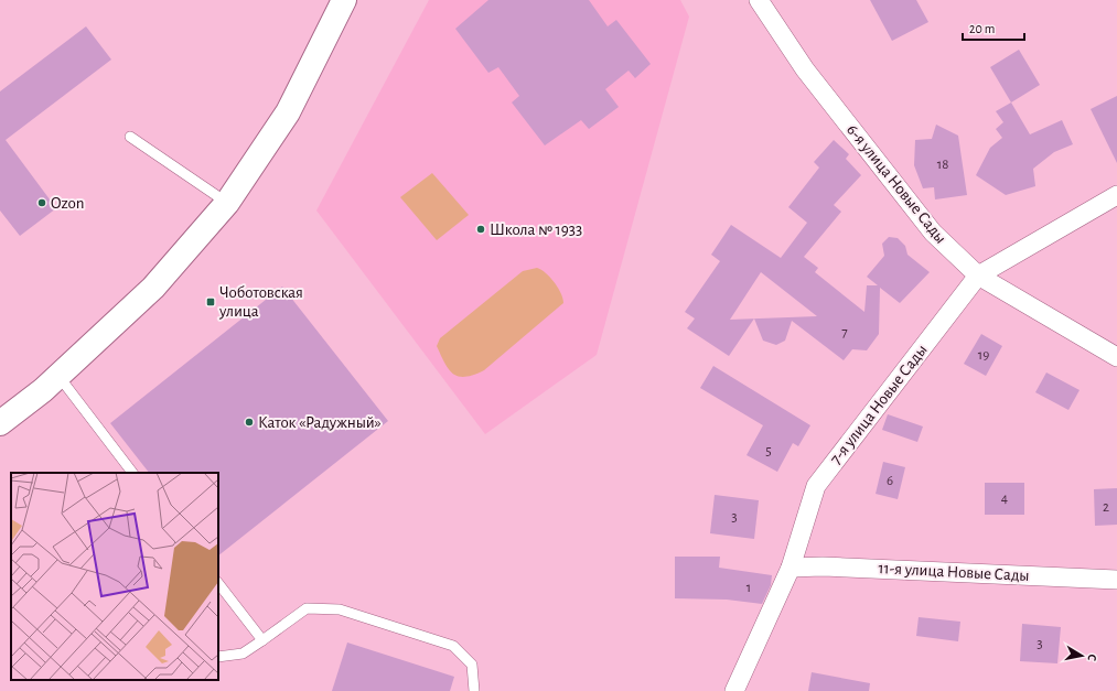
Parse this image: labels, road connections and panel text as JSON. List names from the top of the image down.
{
  "streets": {
    "street": ["6-я улица Новые Сады", "7-я улица Новые Сады", "11-я улица Новые Сады"]
  },
  "crossings": [
    ["6-я улица Новые Сады", "7-я улица Новые Сады"],
    ["7-я улица Новые Сады", "11-я улица Новые Сады"]
  ],
  "places": {
    "other": ["Ozon", "Школа № 1933", "Каток «Радужный»"],
    "transit": ["Чоботовская улица"]
  },
  "house_numbers": [
    "18",
    "7",
    "19",
    "5",
    "6",
    "4",
    "2",
    "3",
    "1",
    "3"
  ],
  "scale_bar": "20 m",
  "north": "right"
}
